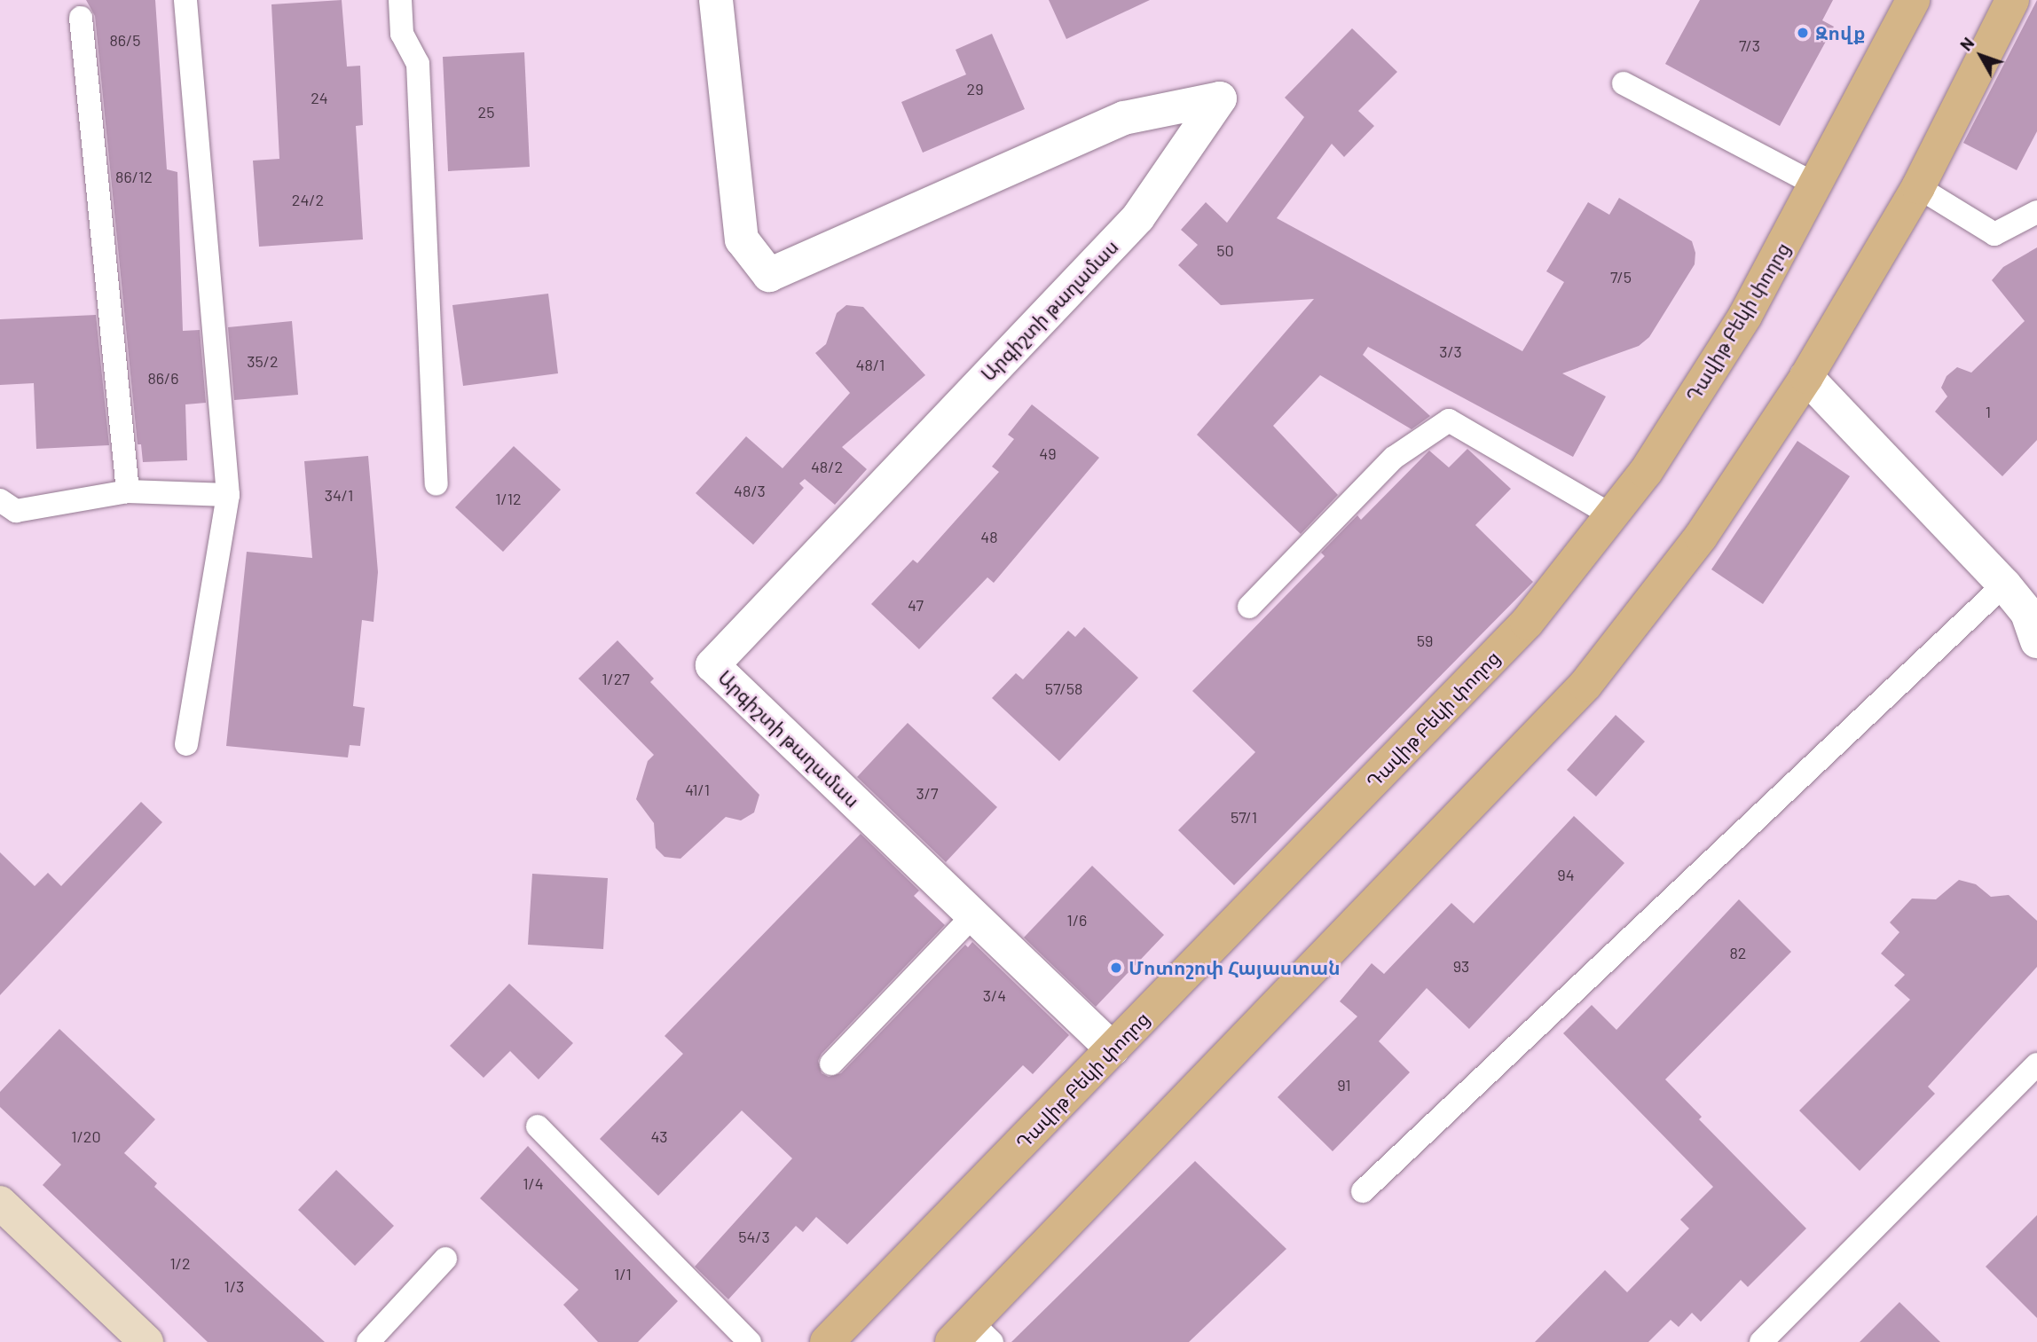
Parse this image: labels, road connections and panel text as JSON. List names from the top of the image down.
{
  "streets": {
    "main road": ["Դավիթ Բեկի փողոց"],
    "street": ["Արգիշտի թաղամաս"]
  },
  "crossings": [
    ["Արգիշտի թաղամաս", "Դավիթ Բեկի փողոց"]
  ],
  "places": ["Զովք", "Մոտոշոփ Հայաստան"],
  "house_numbers": [
    "86/5",
    "7/3",
    "29",
    "24",
    "25",
    "86/12",
    "24/2",
    "50",
    "7/5",
    "3/3",
    "35/2",
    "48/1",
    "86/6",
    "1",
    "49",
    "48/2",
    "48/3",
    "34/1",
    "1/12",
    "48",
    "47",
    "59",
    "1/27",
    "57/58",
    "41/1",
    "3/7",
    "57/1",
    "94",
    "1/6",
    "82",
    "93",
    "3/4",
    "91",
    "1/20",
    "43",
    "1/4",
    "54/3",
    "1/2",
    "1/1",
    "1/3"
  ],
  "north": "top left"
}
